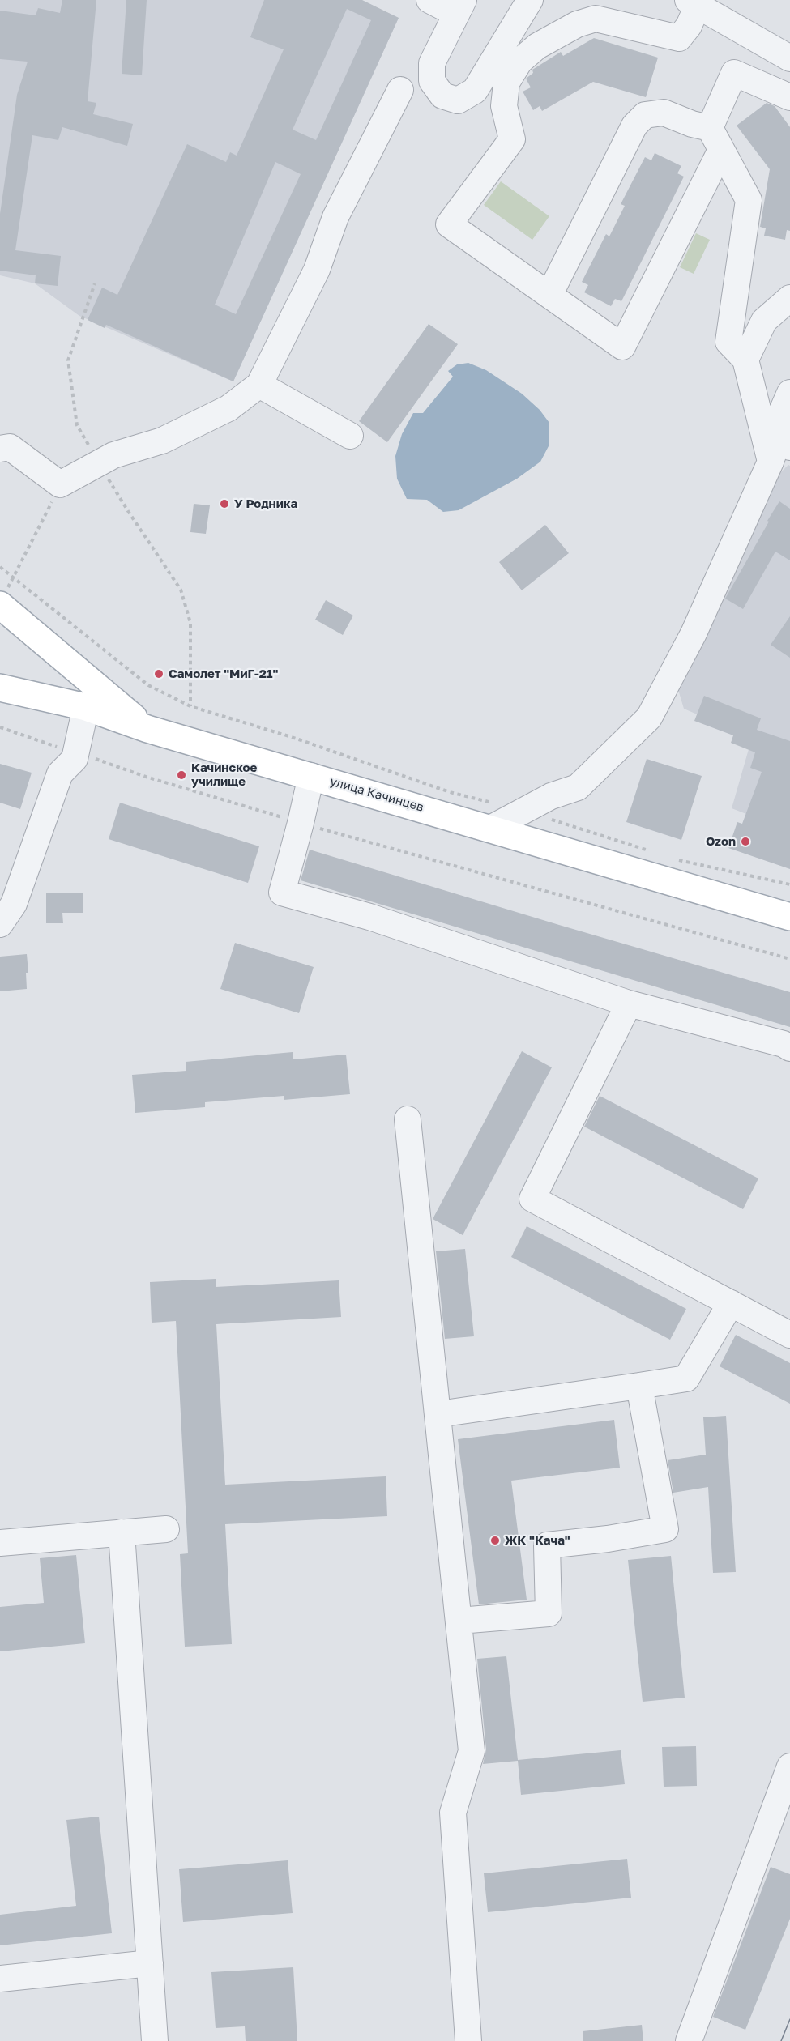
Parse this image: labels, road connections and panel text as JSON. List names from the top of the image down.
{
  "streets": {
    "main road": ["улица Качинцев"]
  },
  "places": [
    "У Родника",
    "Самолет \"МиГ-21\"",
    "Качинское училище",
    "Ozon",
    "ЖК \"Кача\""
  ]
}
